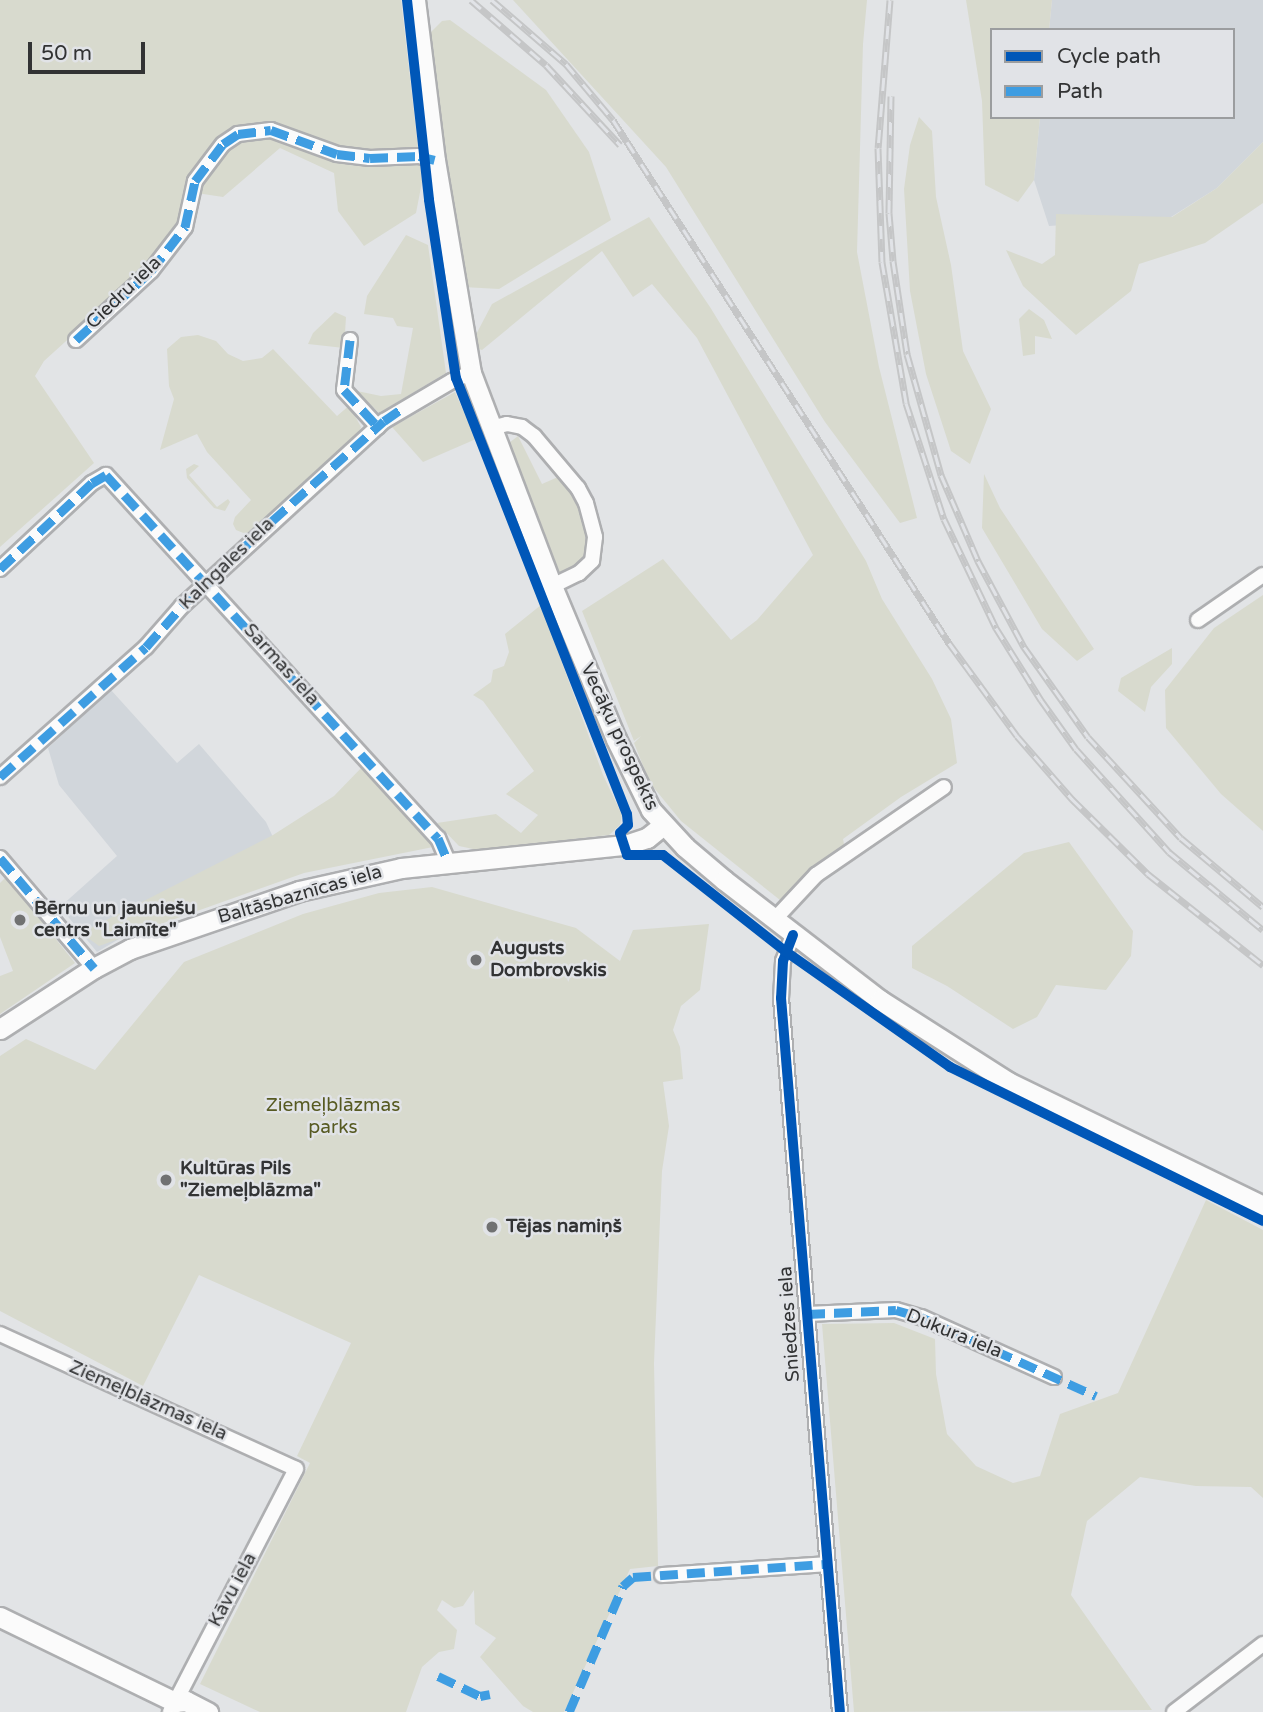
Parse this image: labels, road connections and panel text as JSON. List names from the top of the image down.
{
  "streets": {
    "main road": ["Vecāķu prospekts", "Baltāsbaznīcas iela"],
    "street": [
      "Ciedru iela",
      "Kalngales iela",
      "Sarmas iela",
      "Sniedzes iela",
      "Dukura iela",
      "Ziemeļblāzmas iela",
      "Kāvu iela"
    ]
  },
  "crossings": [
    ["Ciedru iela", "Vecāķu prospekts"],
    ["Kalngales iela", "Sarmas iela"],
    ["Kalngales iela", "Vecāķu prospekts"],
    ["Sarmas iela", "Baltāsbaznīcas iela"],
    ["Vecāķu prospekts", "Baltāsbaznīcas iela"],
    ["Vecāķu prospekts", "Sniedzes iela"],
    ["Sniedzes iela", "Dukura iela"],
    ["Ziemeļblāzmas iela", "Kāvu iela"]
  ],
  "parks": ["Ziemeļblāzmas parks"],
  "places": [
    "Bērnu un jauniešu centrs \"Laimīte\"",
    "Augusts Dombrovskis",
    "Kultūras Pils \"Ziemeļblāzma\"",
    "Tējas namiņš"
  ],
  "legend": ["Cycle path", "Path"],
  "scale_bar": "50 m"
}
